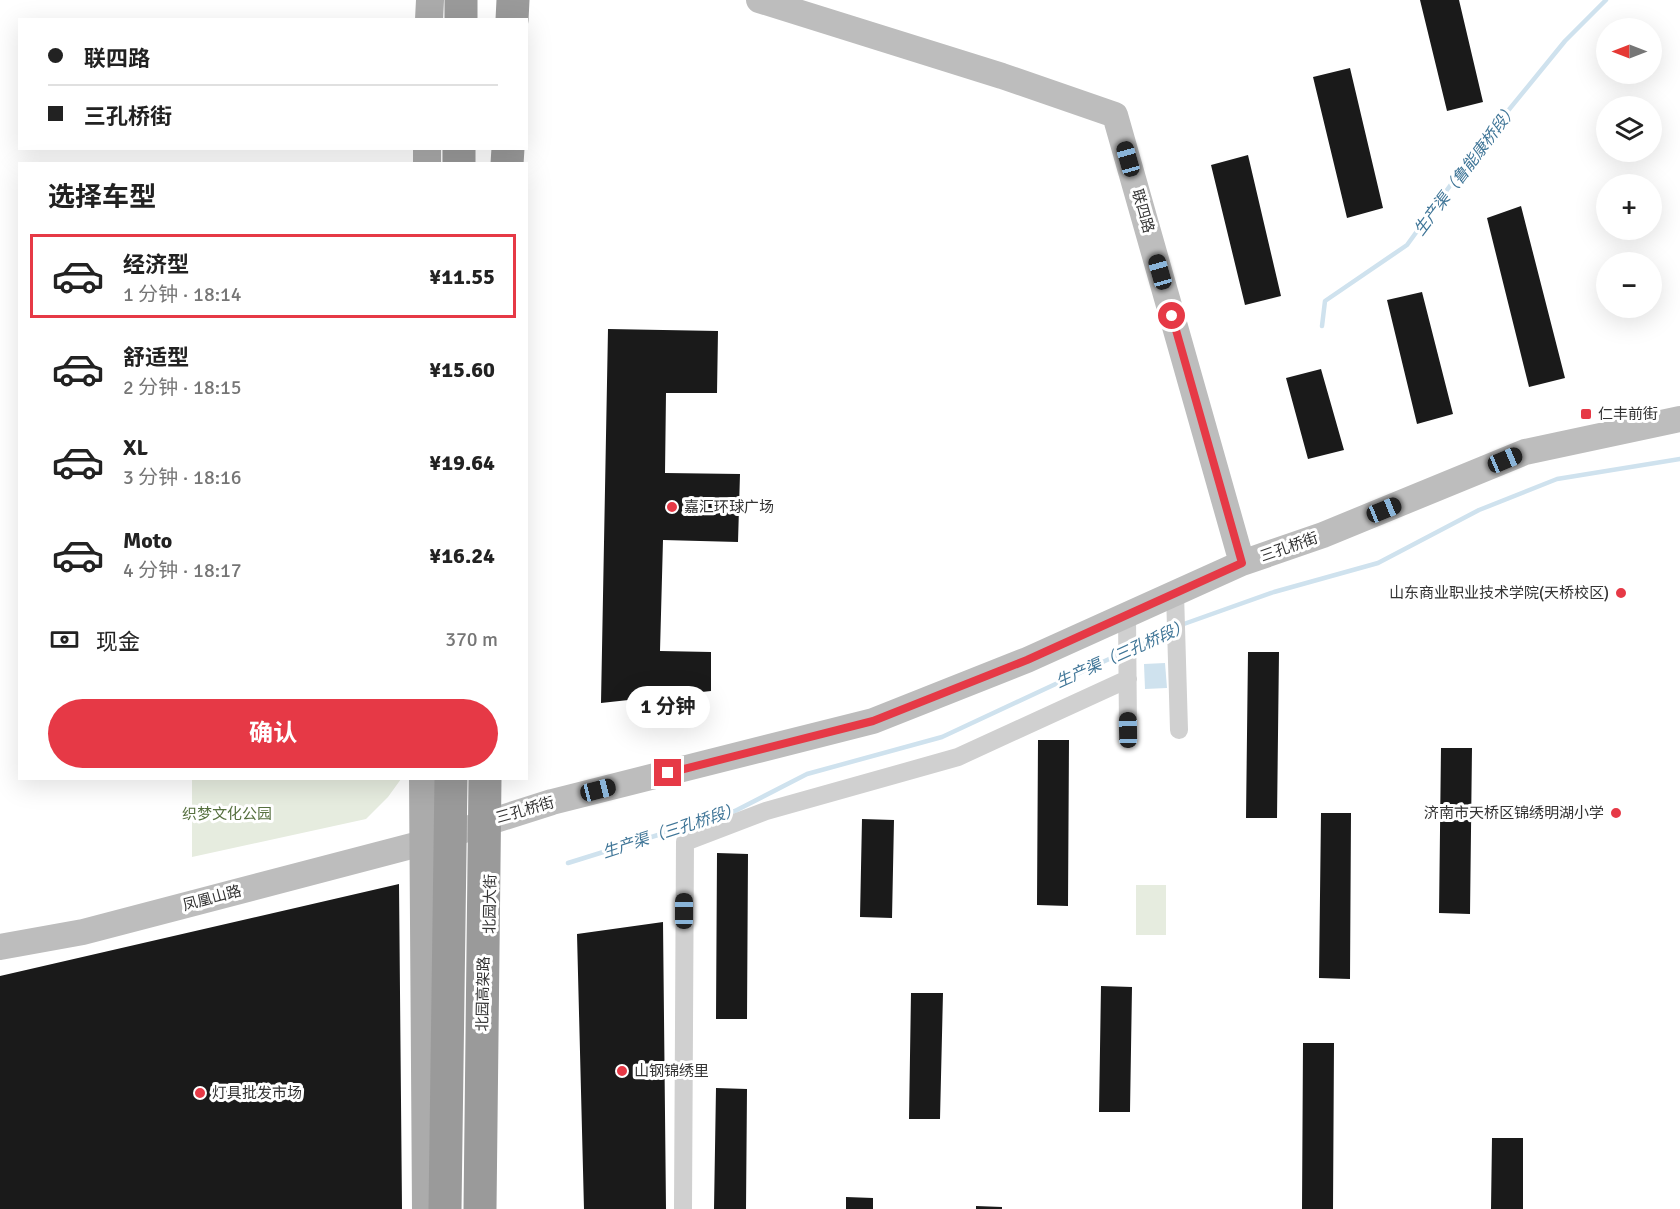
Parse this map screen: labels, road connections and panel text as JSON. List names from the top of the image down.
{
  "streets": {
    "highway": ["北园高架路"],
    "main road": [
      "联四路",
      "三孔桥街",
      "凤凰山路",
      "北园大街"
    ]
  },
  "crossings": [
    ["联四路", "三孔桥街"],
    ["三孔桥街", "凤凰山路"],
    ["三孔桥街", "北园大街"]
  ],
  "water": ["生产渠（鲁能康桥段）", "生产渠（三孔桥段）"],
  "parks": ["织梦文化公园"],
  "places": {
    "transit": ["仁丰前街"],
    "other": [
      "嘉汇环球广场",
      "山东商业职业技术学院(天桥校区)",
      "济南市天桥区锦绣明湖小学",
      "山钢锦绣里",
      "灯具批发市场"
    ]
  },
  "north": "left",
  "page": {
    "map_buttons": ["+", "−"],
    "banner": ["联四路", "三孔桥街"],
    "heading": "选择车型",
    "list": [
      {
        "name": "经济型",
        "note": "1 分钟 · 18:14",
        "value": "¥11.55"
      },
      {
        "name": "舒适型",
        "note": "2 分钟 · 18:15",
        "value": "¥15.60"
      },
      {
        "name": "XL",
        "note": "3 分钟 · 18:16",
        "value": "¥19.64"
      },
      {
        "name": "Moto",
        "note": "4 分钟 · 18:17",
        "value": "¥16.24"
      }
    ],
    "pay": ["现金", "370 m"],
    "bubble": "1 分钟",
    "buttons": "确认"
  }
}
